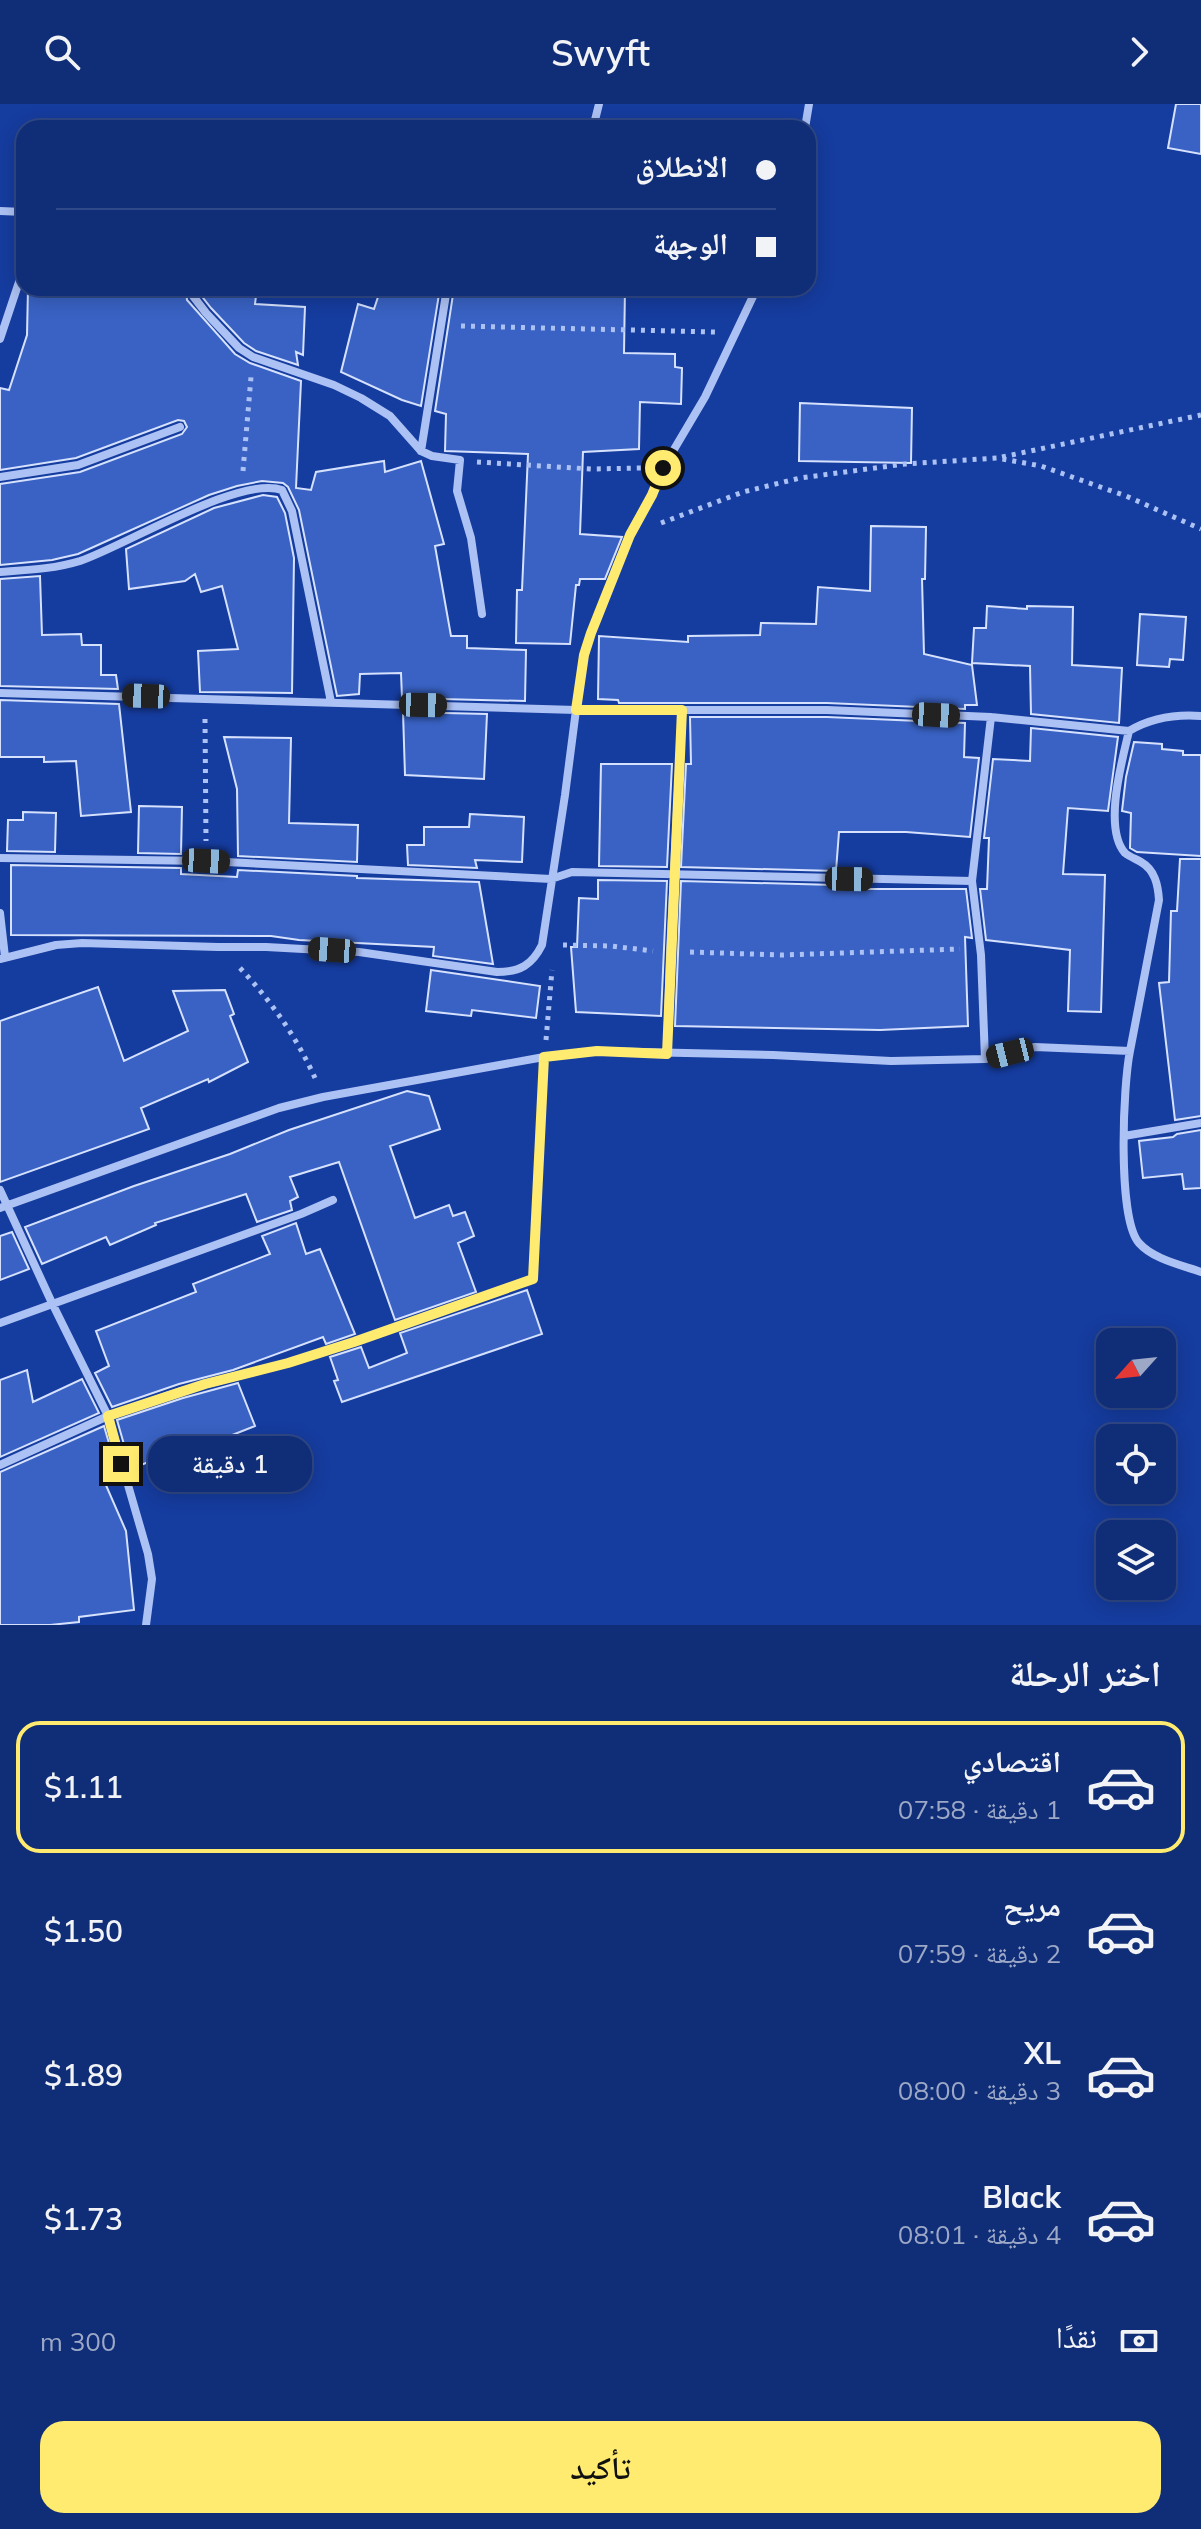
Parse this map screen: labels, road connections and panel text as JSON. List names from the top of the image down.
{
  "north": "bottom left",
  "page": {
    "header": "Swyft",
    "banner": ["الانطلاق", "الوجهة"],
    "bubble": "1 دقيقة",
    "heading": "اختر الرحلة",
    "list": [
      {
        "name": "اقتصادي",
        "note": "1 دقيقة · 07:58",
        "value": "$1.11"
      },
      {
        "name": "مريح",
        "note": "2 دقيقة · 07:59",
        "value": "$1.50"
      },
      {
        "name": "XL",
        "note": "3 دقيقة · 08:00",
        "value": "$1.89"
      },
      {
        "name": "Black",
        "note": "4 دقيقة · 08:01",
        "value": "$1.73"
      }
    ],
    "pay": ["نقدًا", "300 m"],
    "buttons": "تأكيد"
  }
}
